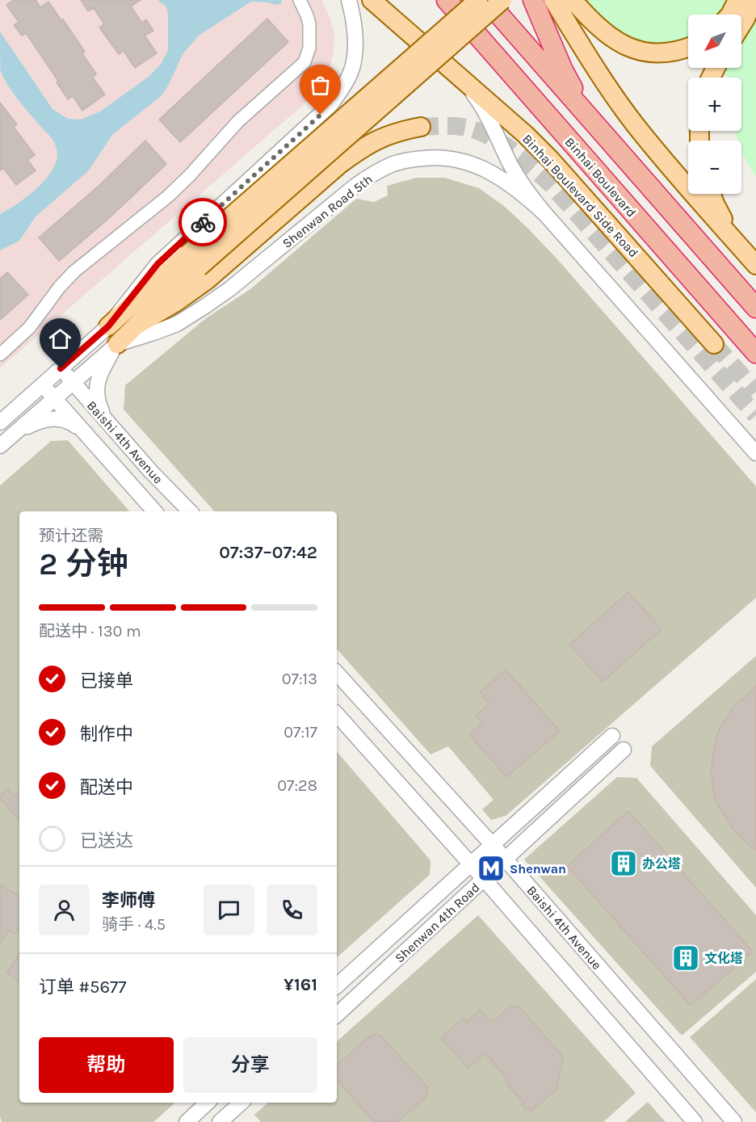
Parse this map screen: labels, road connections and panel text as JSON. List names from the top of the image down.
{
  "streets": {
    "highway": ["Binhai Boulevard"],
    "main road": ["Binhai Boulevard Side Road"],
    "street": ["Shenwan Road 5th", "Baishi 4th Avenue", "Shenwan 4th Road"]
  },
  "crossings": [
    ["Baishi 4th Avenue", "Shenwan 4th Road"]
  ],
  "places": {
    "building": ["办公塔", "文化塔"],
    "metro station": ["Shenwan"]
  },
  "north": "bottom left",
  "page": {
    "map_buttons": ["+", "−"],
    "heading": ["2 分钟", "预计还需", "07:37–07:42"],
    "panel": [
      "李师傅",
      "骑手 · 4.5",
      "订单 #5677",
      "¥161"
    ],
    "bar": "配送中 · 130 m",
    "list": [
      ["已接单", "07:13"],
      ["制作中", "07:17"],
      ["配送中", "07:28"],
      "已送达"
    ],
    "buttons": ["帮助", "分享"]
  }
}
